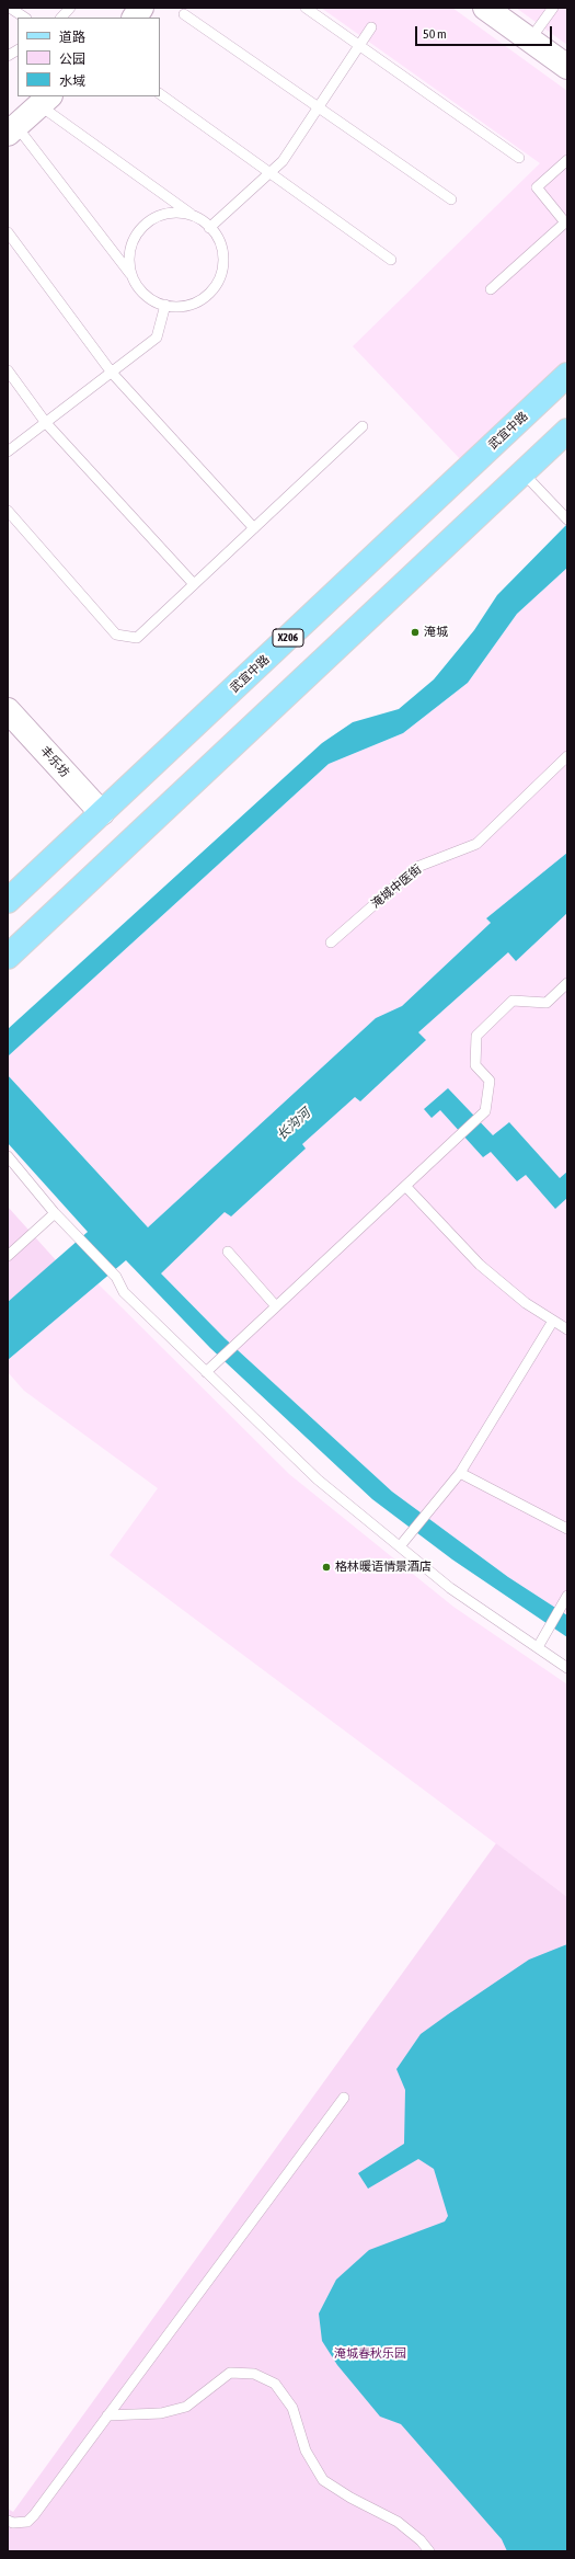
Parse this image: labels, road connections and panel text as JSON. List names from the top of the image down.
{
  "streets": {
    "main road": ["武宜中路", "X206"],
    "street": ["丰乐坊"],
    "lane": ["淹城中医街"]
  },
  "crossings": [
    ["武宜中路", "丰乐坊"]
  ],
  "water": ["长沟河"],
  "parks": ["淹城春秋乐园"],
  "places": ["淹城", "格林暖语情景酒店"],
  "legend": ["道路", "公园", "水域"],
  "scale_bar": "50 m"
}
